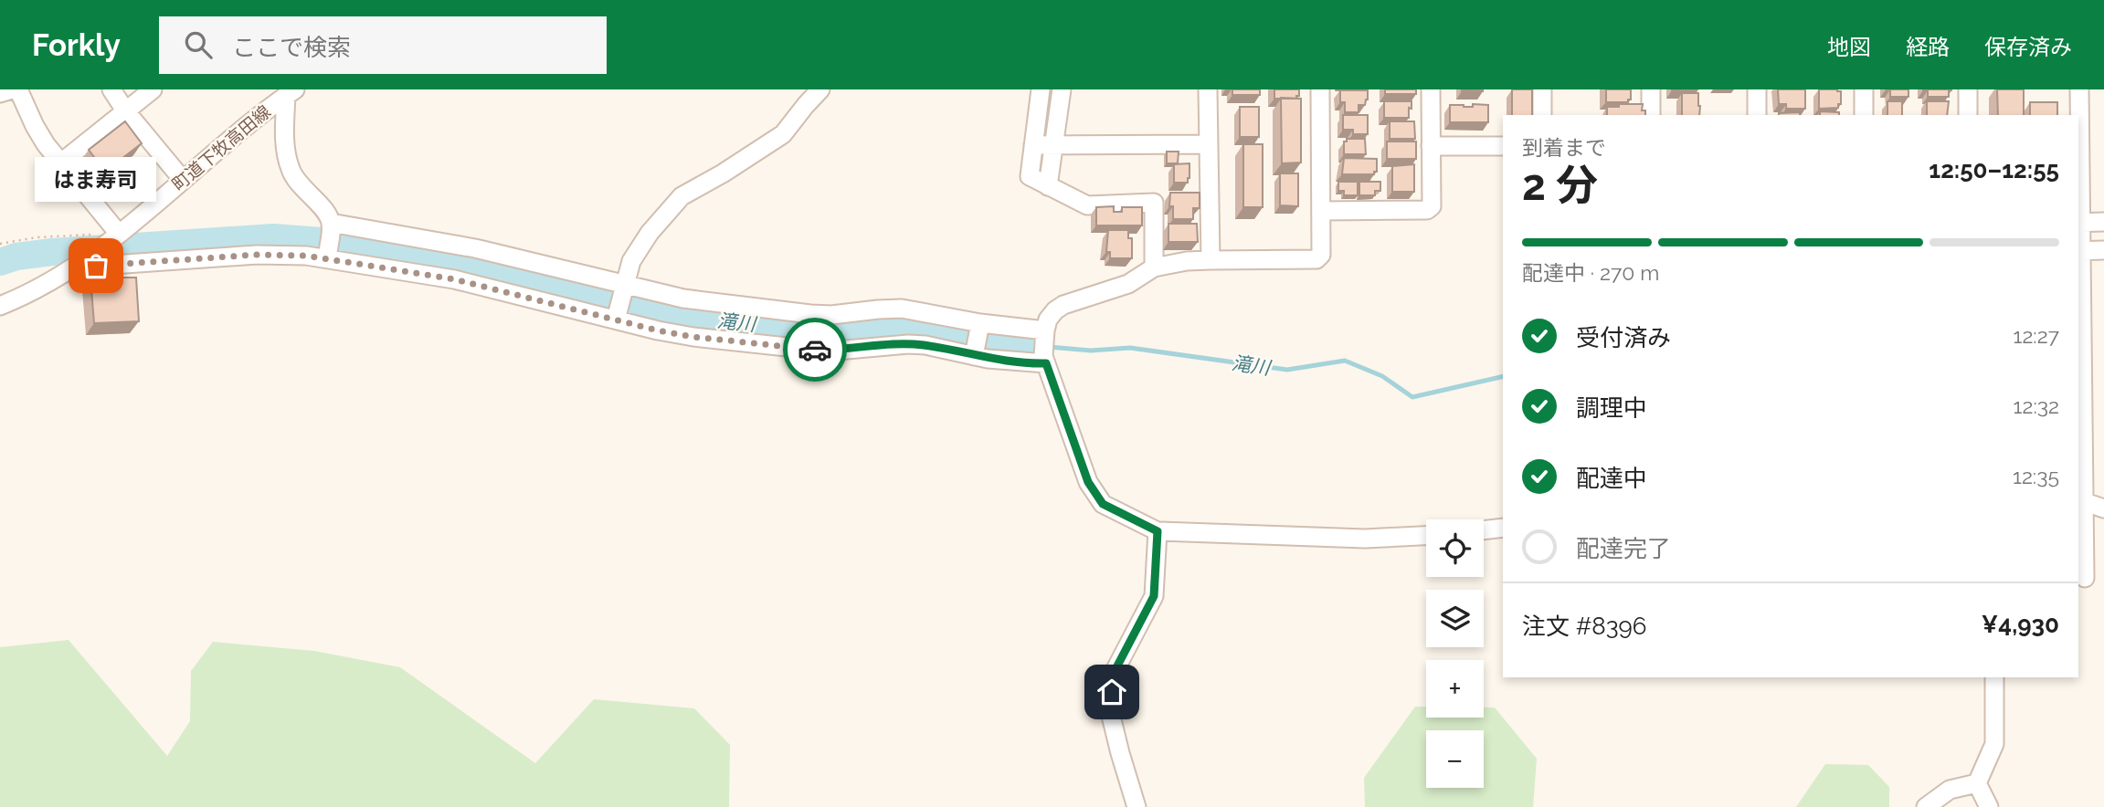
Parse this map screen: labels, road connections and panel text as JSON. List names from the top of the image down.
{
  "streets": {
    "street": ["町道下牧高田線"]
  },
  "water": ["滝川"],
  "places": ["はま寿司"],
  "page": {
    "header": "Forkly",
    "search": "ここで検索",
    "nav": ["地図", "経路", "保存済み"],
    "heading": ["2 分", "到着まで", "12:50–12:55"],
    "panel": ["注文 #8396", "¥4,930"],
    "bubble": "はま寿司",
    "bar": "配達中 · 270 m",
    "list": [
      ["受付済み", "12:27"],
      ["調理中", "12:32"],
      ["配達中", "12:35"],
      "配達完了"
    ],
    "map_buttons": ["+", "−"]
  }
}
